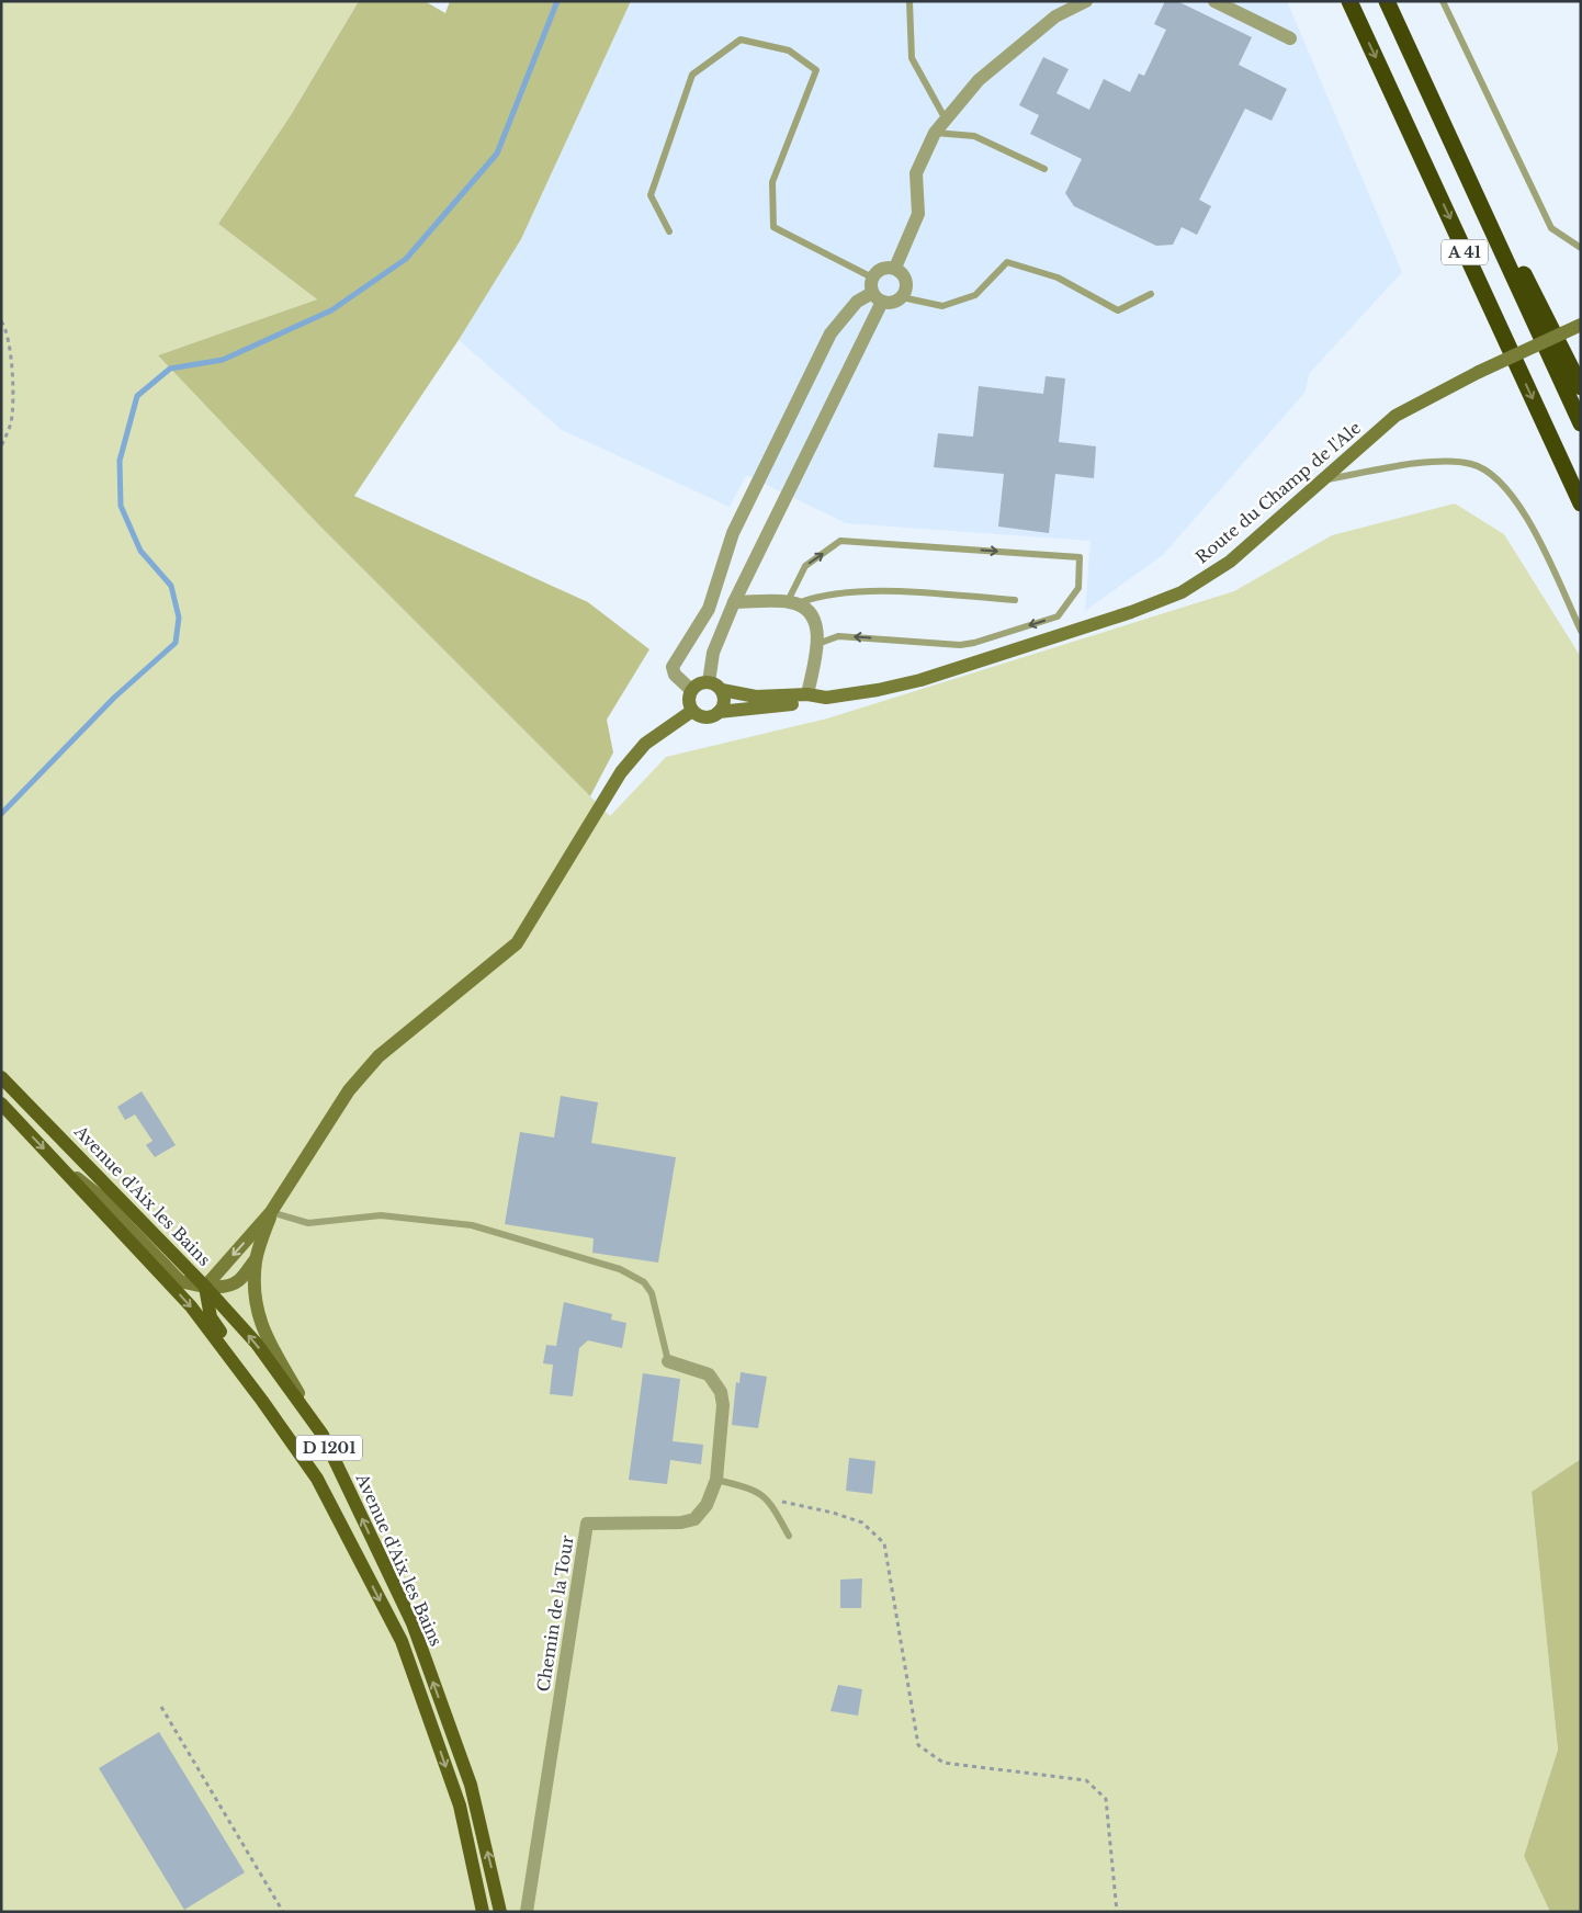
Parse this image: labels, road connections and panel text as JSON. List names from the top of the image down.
{
  "streets": {
    "highway": ["A 41"],
    "main road": ["Avenue d'Aix les Bains", "D 1201"],
    "street": ["Route du Champ de l'Ale", "Chemin de la Tour"]
  }
}
